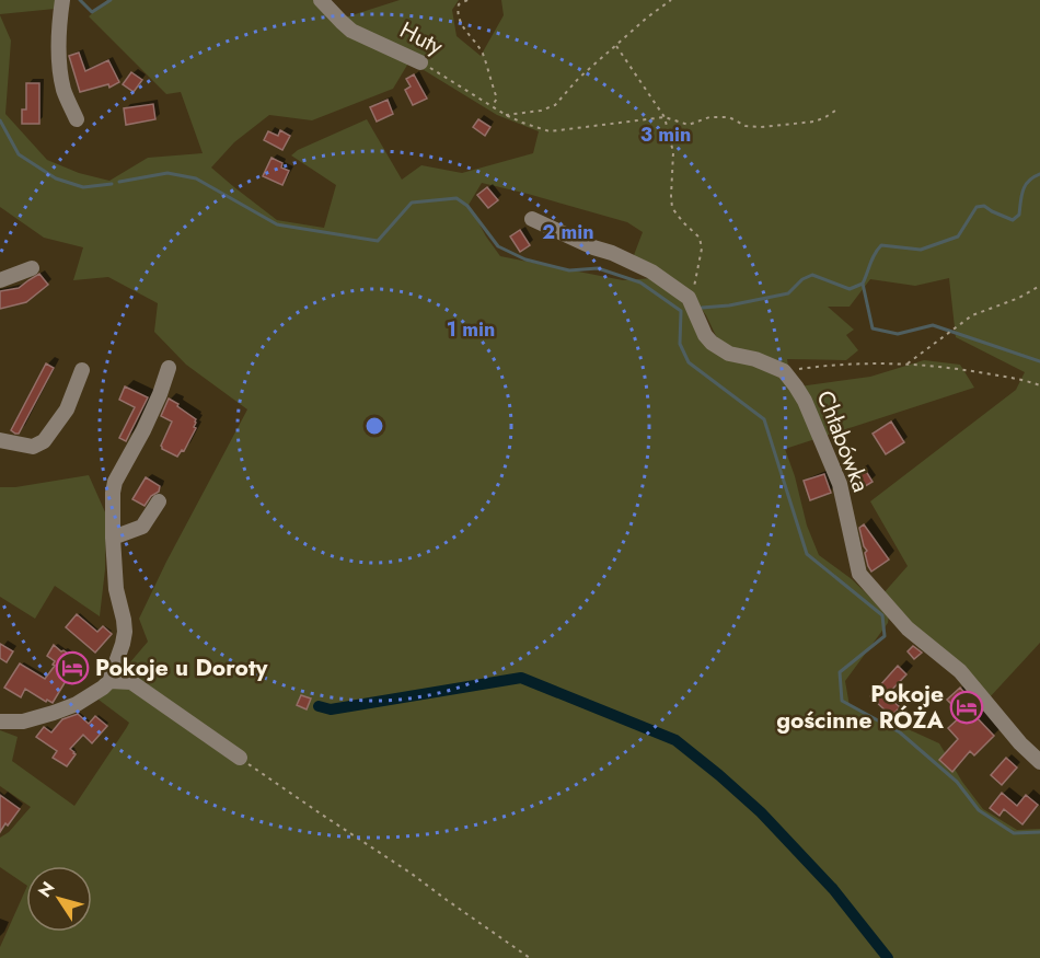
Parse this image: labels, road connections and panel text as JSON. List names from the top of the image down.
{
  "streets": {
    "street": ["Huty", "Chłabówka"]
  },
  "places": {
    "hotel": ["Pokoje u Doroty", "Pokoje gościnne RÓŻA"]
  },
  "north": "top left",
  "rings": ["3 min", "2 min", "1 min"]
}
